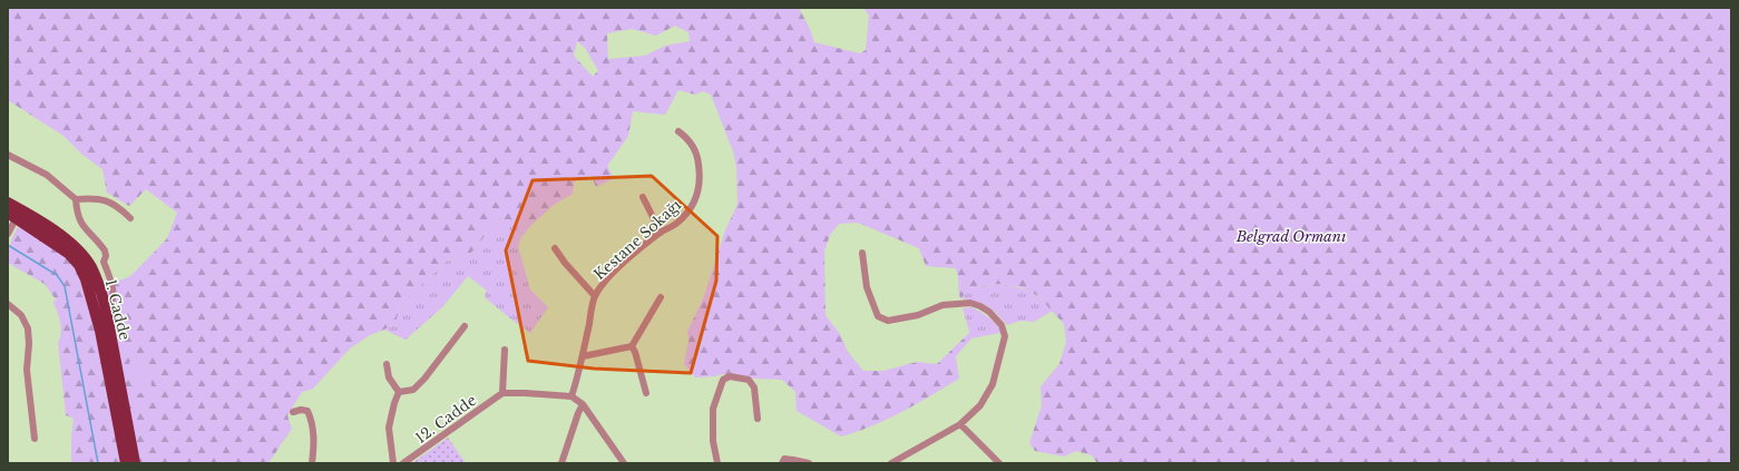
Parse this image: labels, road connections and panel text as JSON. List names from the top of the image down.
{
  "streets": {
    "main road": ["1. Cadde"],
    "street": ["Kestane Sokağı", "12. Cadde"]
  },
  "parks": ["Belgrad Ormanı"]
}
